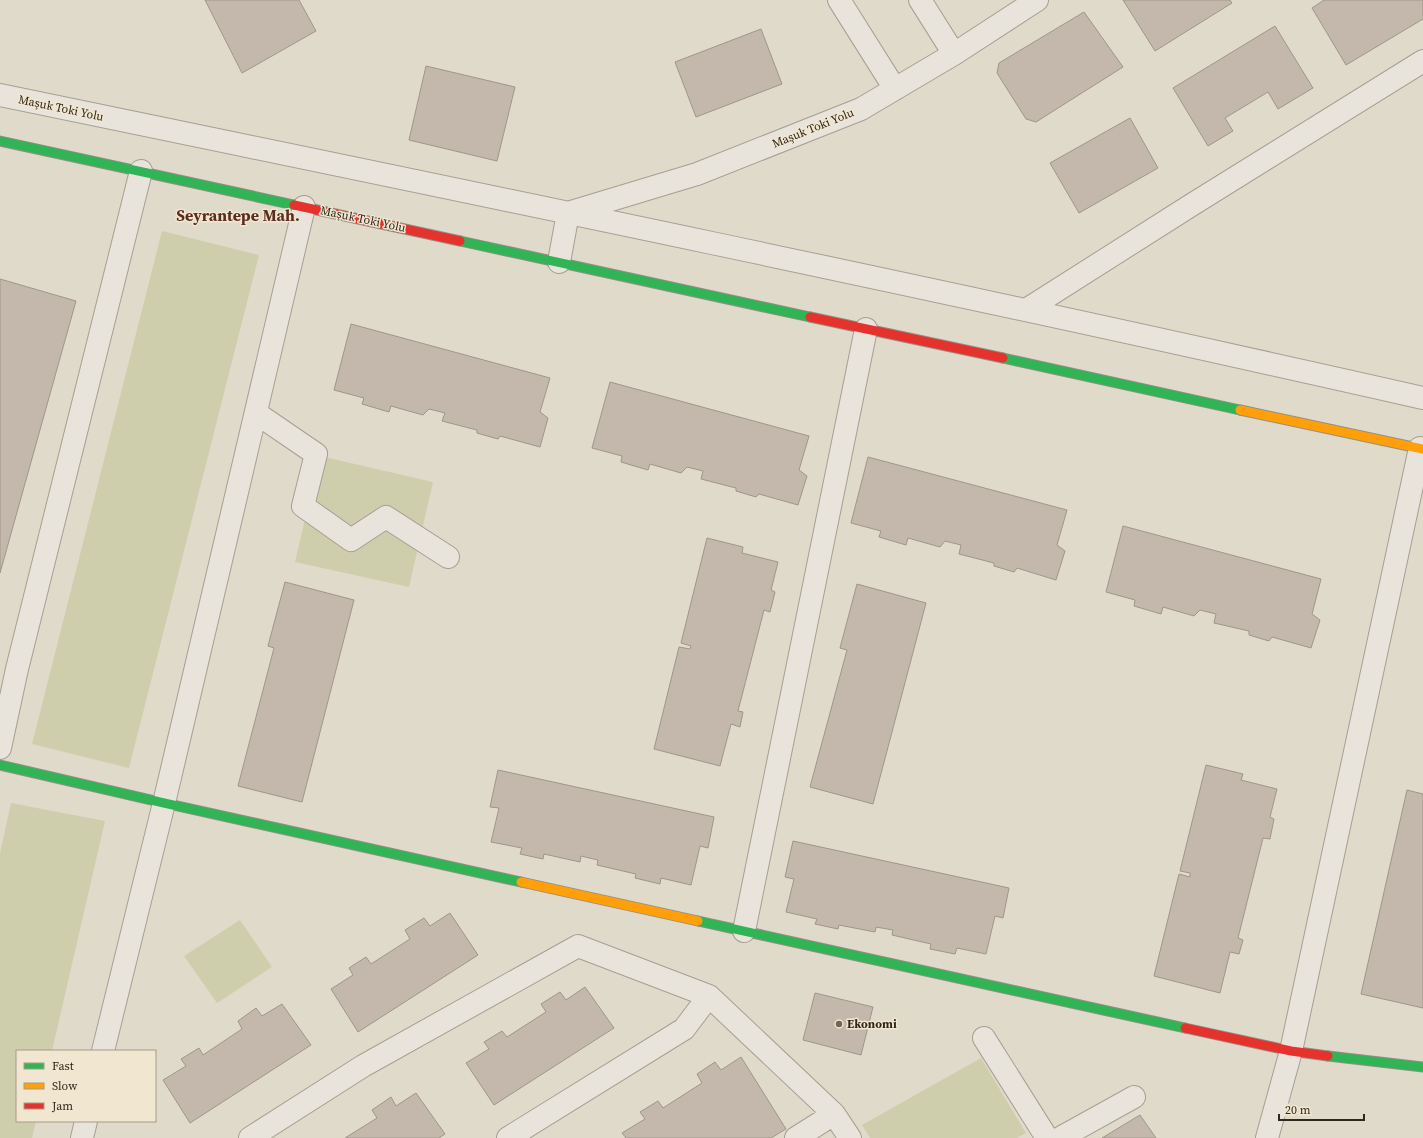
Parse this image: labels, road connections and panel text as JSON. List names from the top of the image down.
{
  "streets": {
    "street": ["Maşuk Toki Yolu"]
  },
  "districts": ["Seyrantepe Mah."],
  "places": ["Ekonomi"],
  "legend": ["Fast", "Slow", "Jam"],
  "scale_bar": "20 m"
}
